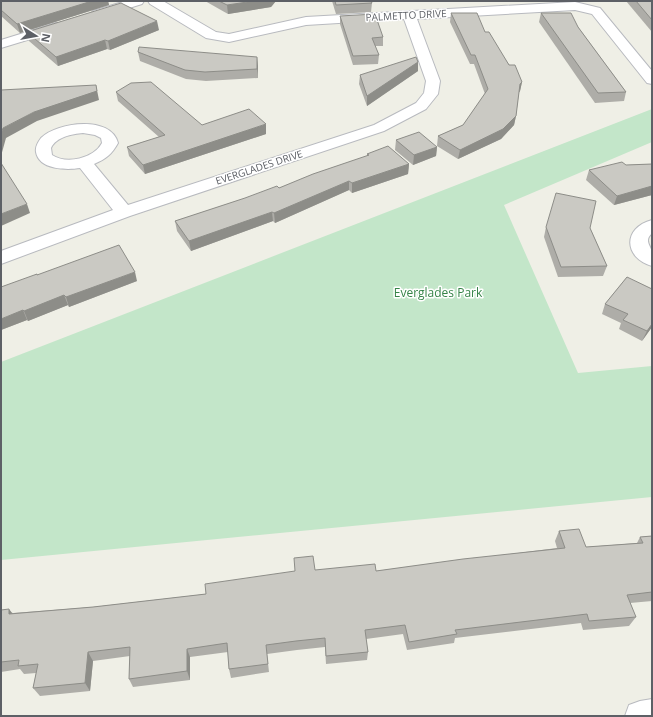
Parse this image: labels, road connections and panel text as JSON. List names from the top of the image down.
{
  "streets": {
    "street": ["PALMETTO DRIVE", "EVERGLADES DRIVE"]
  },
  "crossings": [
    ["PALMETTO DRIVE", "EVERGLADES DRIVE"]
  ],
  "parks": ["Everglades Park"],
  "north": "right"
}
